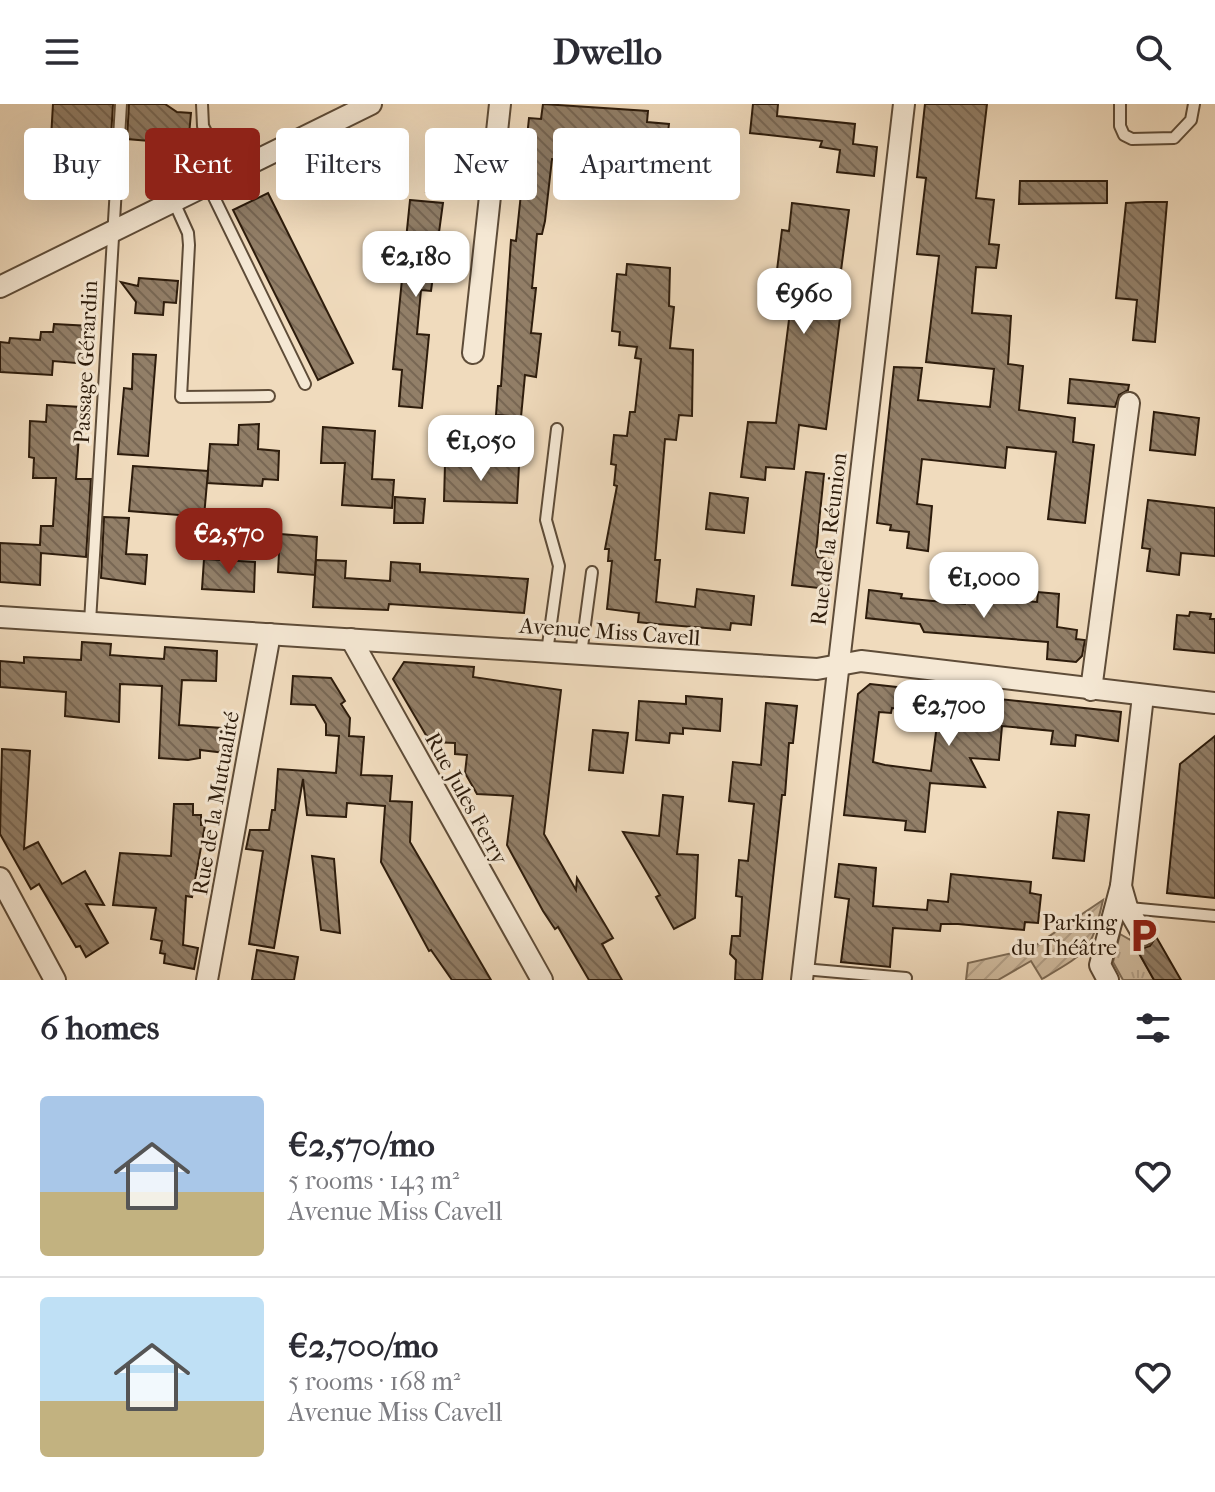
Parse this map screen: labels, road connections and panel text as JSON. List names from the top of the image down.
{
  "streets": {
    "street": [
      "Rue de la Réunion",
      "Avenue Miss Cavell",
      "Rue Jules Ferry",
      "Rue de la Mutualité"
    ],
    "lane": ["Passage Gérardin"]
  },
  "crossings": [
    ["Passage Gérardin", "Avenue Miss Cavell"],
    ["Rue de la Réunion", "Avenue Miss Cavell"],
    ["Avenue Miss Cavell", "Rue Jules Ferry"],
    ["Avenue Miss Cavell", "Rue de la Mutualité"]
  ],
  "places": {
    "parking": ["Parking du Théâtre"]
  },
  "page": {
    "header": "Dwello",
    "chip": [
      "Buy",
      "Rent",
      "Filters",
      "New",
      "Apartment"
    ],
    "price": [
      "€2,180",
      "€960",
      "€1,050",
      "€2,570",
      "€1,000",
      "€2,700"
    ],
    "heading": "6 homes",
    "list": [
      {
        "name": "€2,570/mo",
        "note": "5 rooms · 143 m² · Avenue Miss Cavell"
      },
      {
        "name": "€2,700/mo",
        "note": "5 rooms · 168 m² · Avenue Miss Cavell"
      }
    ]
  }
}
